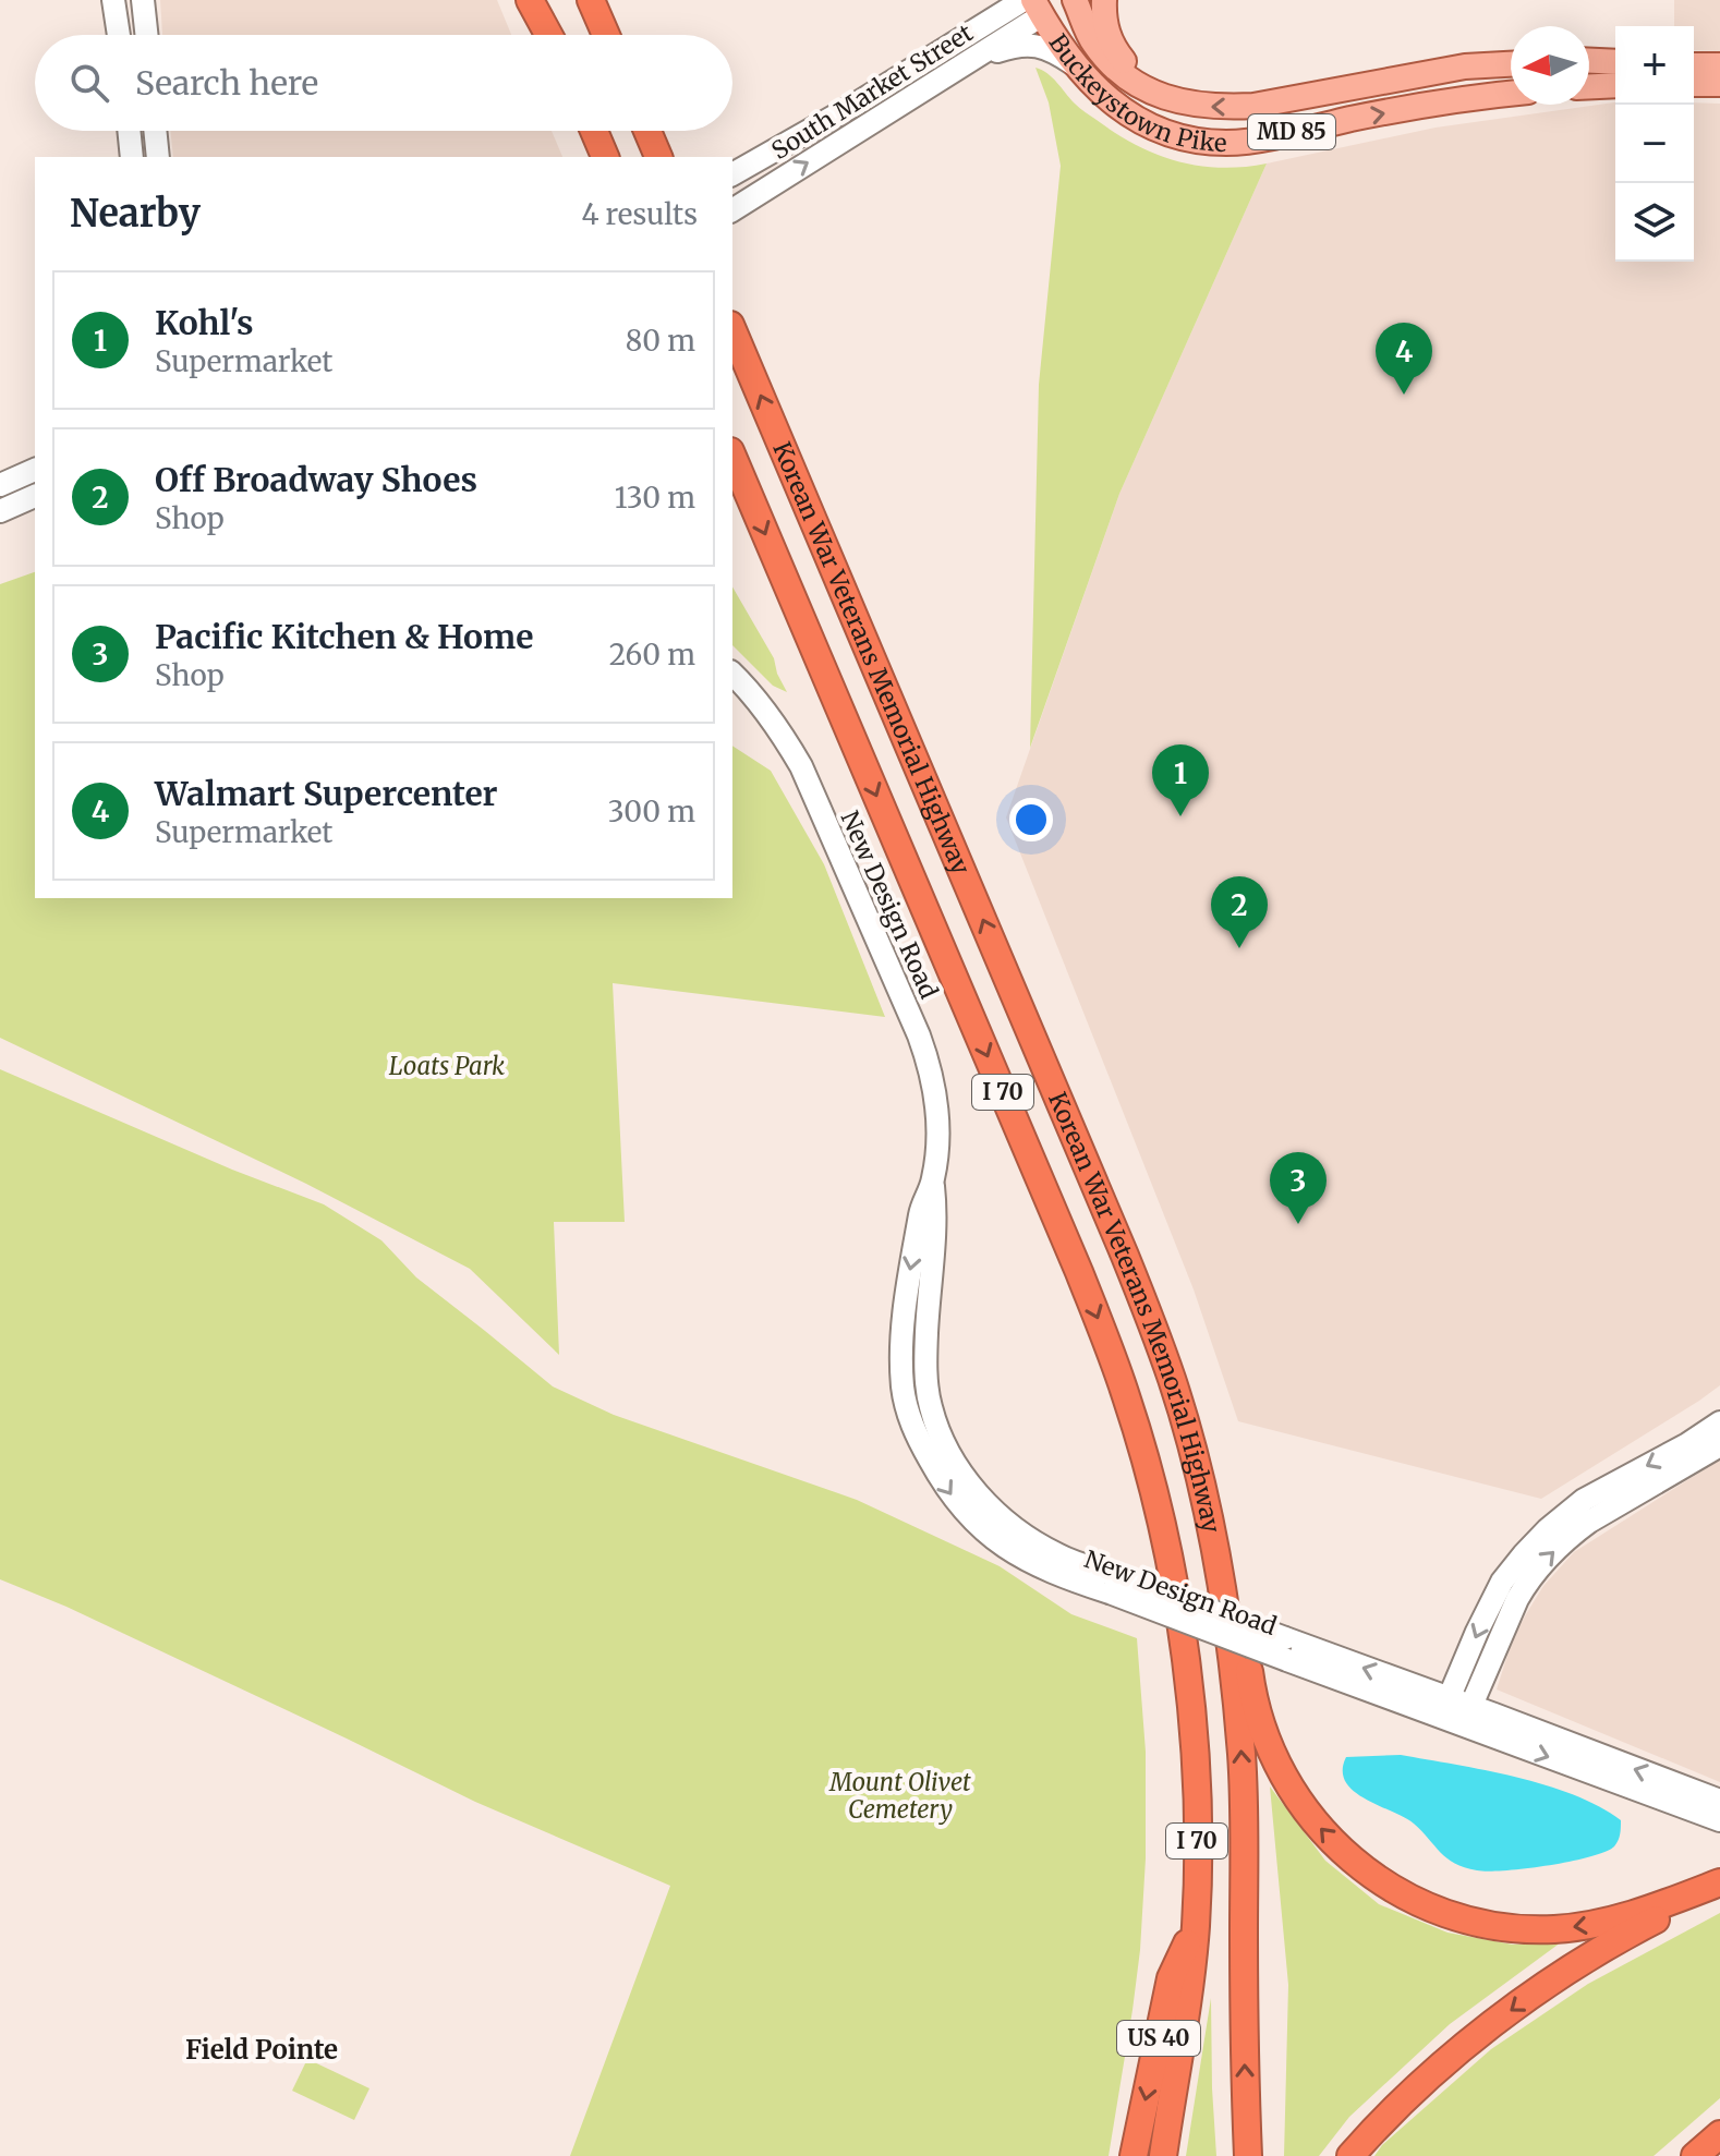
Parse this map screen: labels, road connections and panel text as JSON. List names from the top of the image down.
{
  "streets": {
    "highway": ["Korean War Veterans Memorial Highway", "I 70", "US 40"],
    "main road": [
      "Buckeystown Pike",
      "South Market Street",
      "MD 85",
      "New Design Road"
    ]
  },
  "crossings": [
    ["Buckeystown Pike", "South Market Street"],
    ["Korean War Veterans Memorial Highway", "US 40"]
  ],
  "districts": ["Field Pointe"],
  "parks": ["Loats Park", "Mount Olivet Cemetery"],
  "north": "left",
  "page": {
    "map_buttons": ["+", "−"],
    "search": "Search here",
    "heading": ["Nearby", "4 results"],
    "list": [
      {
        "mark": "1",
        "name": "Kohl's",
        "note": "Supermarket",
        "value": "80 m"
      },
      {
        "mark": "2",
        "name": "Off Broadway Shoes",
        "note": "Shop",
        "value": "130 m"
      },
      {
        "mark": "3",
        "name": "Pacific Kitchen & Home",
        "note": "Shop",
        "value": "260 m"
      },
      {
        "mark": "4",
        "name": "Walmart Supercenter",
        "note": "Supermarket",
        "value": "300 m"
      }
    ],
    "pins": [
      "4",
      "1",
      "2",
      "3"
    ]
  }
}
